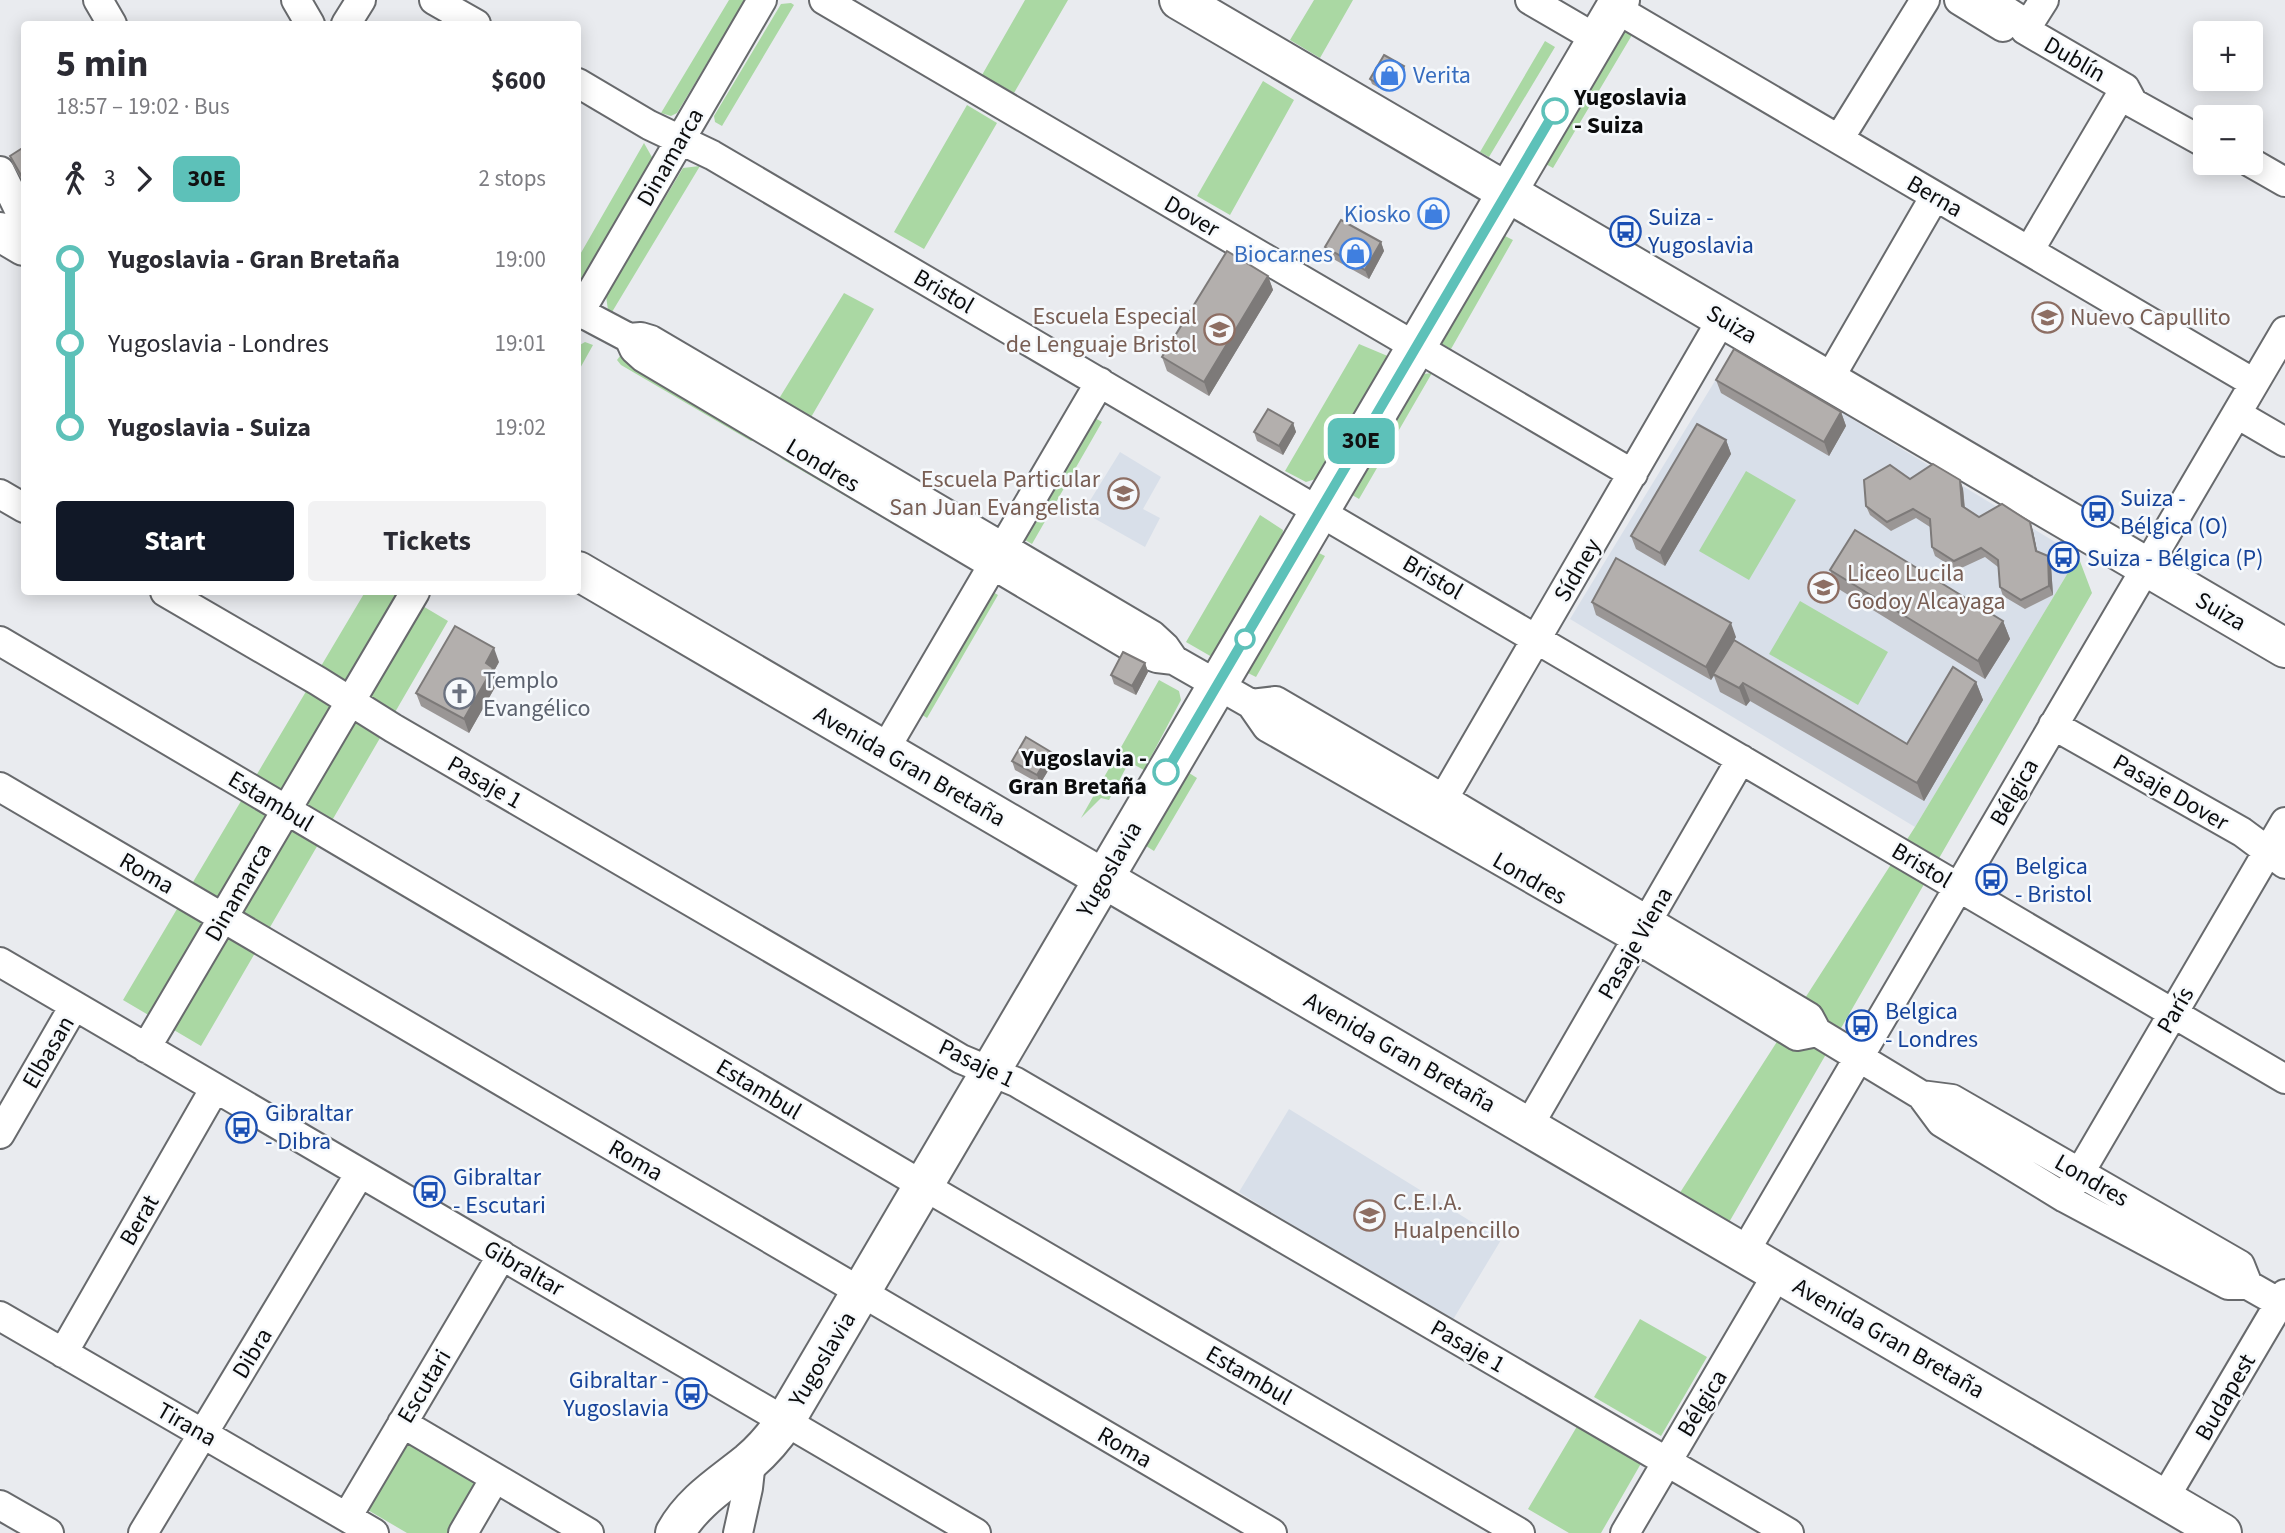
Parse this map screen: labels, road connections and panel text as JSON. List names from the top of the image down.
{
  "streets": {
    "street": [
      "Dublín",
      "Dinamarca",
      "Berna",
      "Dover",
      "Bristol",
      "Suiza",
      "Londres",
      "Sídney",
      "Avenida Gran Bretaña",
      "Pasaje 1",
      "Bélgica",
      "Pasaje Dover",
      "Estambul",
      "Yugoslavia",
      "Roma",
      "Pasaje Viena",
      "París",
      "Elbasan",
      "Berat",
      "Gibraltar",
      "Dibra",
      "Escutari",
      "Budapest",
      "Tirana"
    ]
  },
  "crossings": [
    ["Dinamarca", "Bristol"],
    ["Dinamarca", "Pasaje 1"],
    ["Dinamarca", "Estambul"],
    ["Dinamarca", "Roma"],
    ["Dinamarca", "Gibraltar"],
    ["Berna", "Bélgica"],
    ["Berna", "Yugoslavia"],
    ["Dover", "Sídney"],
    ["Dover", "Yugoslavia"],
    ["Bristol", "Sídney"],
    ["Bristol", "Bélgica"],
    ["Bristol", "Yugoslavia"],
    ["Bristol", "Pasaje Viena"],
    ["Bristol", "París"],
    ["Suiza", "Sídney"],
    ["Suiza", "Bélgica"],
    ["Suiza", "Yugoslavia"],
    ["Londres", "Sídney"],
    ["Londres", "Bélgica"],
    ["Londres", "Yugoslavia"],
    ["Londres", "Pasaje Viena"],
    ["Londres", "París"],
    ["Londres", "Budapest"],
    ["Avenida Gran Bretaña", "Bélgica"],
    ["Avenida Gran Bretaña", "Yugoslavia"],
    ["Avenida Gran Bretaña", "Pasaje Viena"],
    ["Avenida Gran Bretaña", "Budapest"],
    ["Pasaje 1", "Bélgica"],
    ["Pasaje 1", "Yugoslavia"],
    ["Bélgica", "Pasaje Dover"],
    ["Pasaje Dover", "París"],
    ["Estambul", "Yugoslavia"],
    ["Yugoslavia", "Roma"],
    ["Yugoslavia", "Gibraltar"],
    ["Elbasan", "Gibraltar"],
    ["Berat", "Gibraltar"],
    ["Berat", "Tirana"],
    ["Gibraltar", "Dibra"],
    ["Gibraltar", "Escutari"],
    ["Dibra", "Tirana"],
    ["Escutari", "Tirana"]
  ],
  "places": {
    "shop": ["Verita", "Kiosko", "Biocarnes"],
    "other": ["Yugoslavia - Suiza", "Yugoslavia - Gran Bretaña"],
    "bus stop": [
      "Suiza - Yugoslavia",
      "Suiza - Bélgica (O)",
      "Suiza - Bélgica (P)",
      "Belgica - Bristol",
      "Belgica - Londres",
      "Gibraltar - Dibra",
      "Gibraltar - Escutari",
      "Gibraltar - Yugoslavia"
    ],
    "school or university": [
      "Nuevo Capullito",
      "Escuela Especial de Lenguaje Bristol",
      "Escuela Particular San Juan Evangelista",
      "Liceo Lucila Godoy Alcayaga",
      "C.E.I.A. Hualpencillo"
    ],
    "church": ["Templo Evangélico"]
  },
  "lines": ["bus line 30E"],
  "page": {
    "on_map": "30E",
    "map_buttons": ["+", "−"],
    "heading": ["5 min", "18:57 – 19:02 · Bus", "$600"],
    "legs": ["3", "30E", "2 stops"],
    "list": [
      {
        "name": "Yugoslavia - Gran Bretaña",
        "value": "19:00"
      },
      {
        "name": "Yugoslavia - Londres",
        "value": "19:01"
      },
      {
        "name": "Yugoslavia - Suiza",
        "value": "19:02"
      }
    ],
    "buttons": ["Start", "Tickets"]
  }
}
